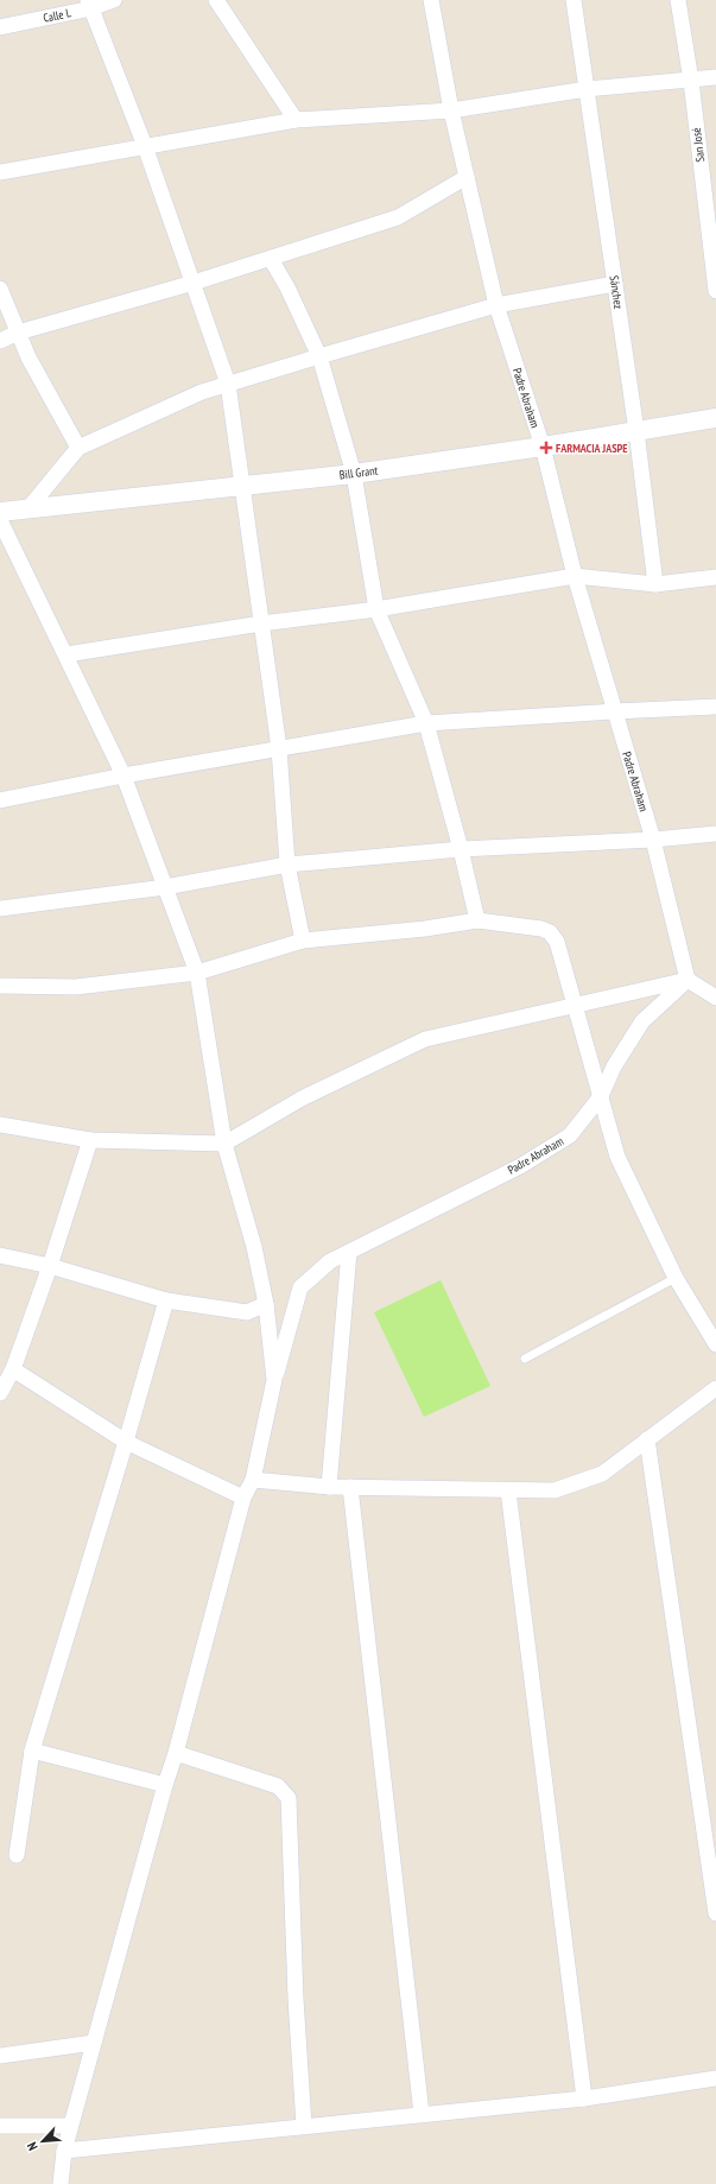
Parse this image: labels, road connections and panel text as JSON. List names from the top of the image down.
{
  "streets": {
    "street": [
      "Calle L",
      "San José",
      "Sánchez",
      "Padre Abraham",
      "Bill Grant"
    ]
  },
  "crossings": [
    ["Sánchez", "Bill Grant"],
    ["Padre Abraham", "Bill Grant"]
  ],
  "places": {
    "health": ["FARMACIA JASPE"]
  },
  "north": "bottom left"
}
